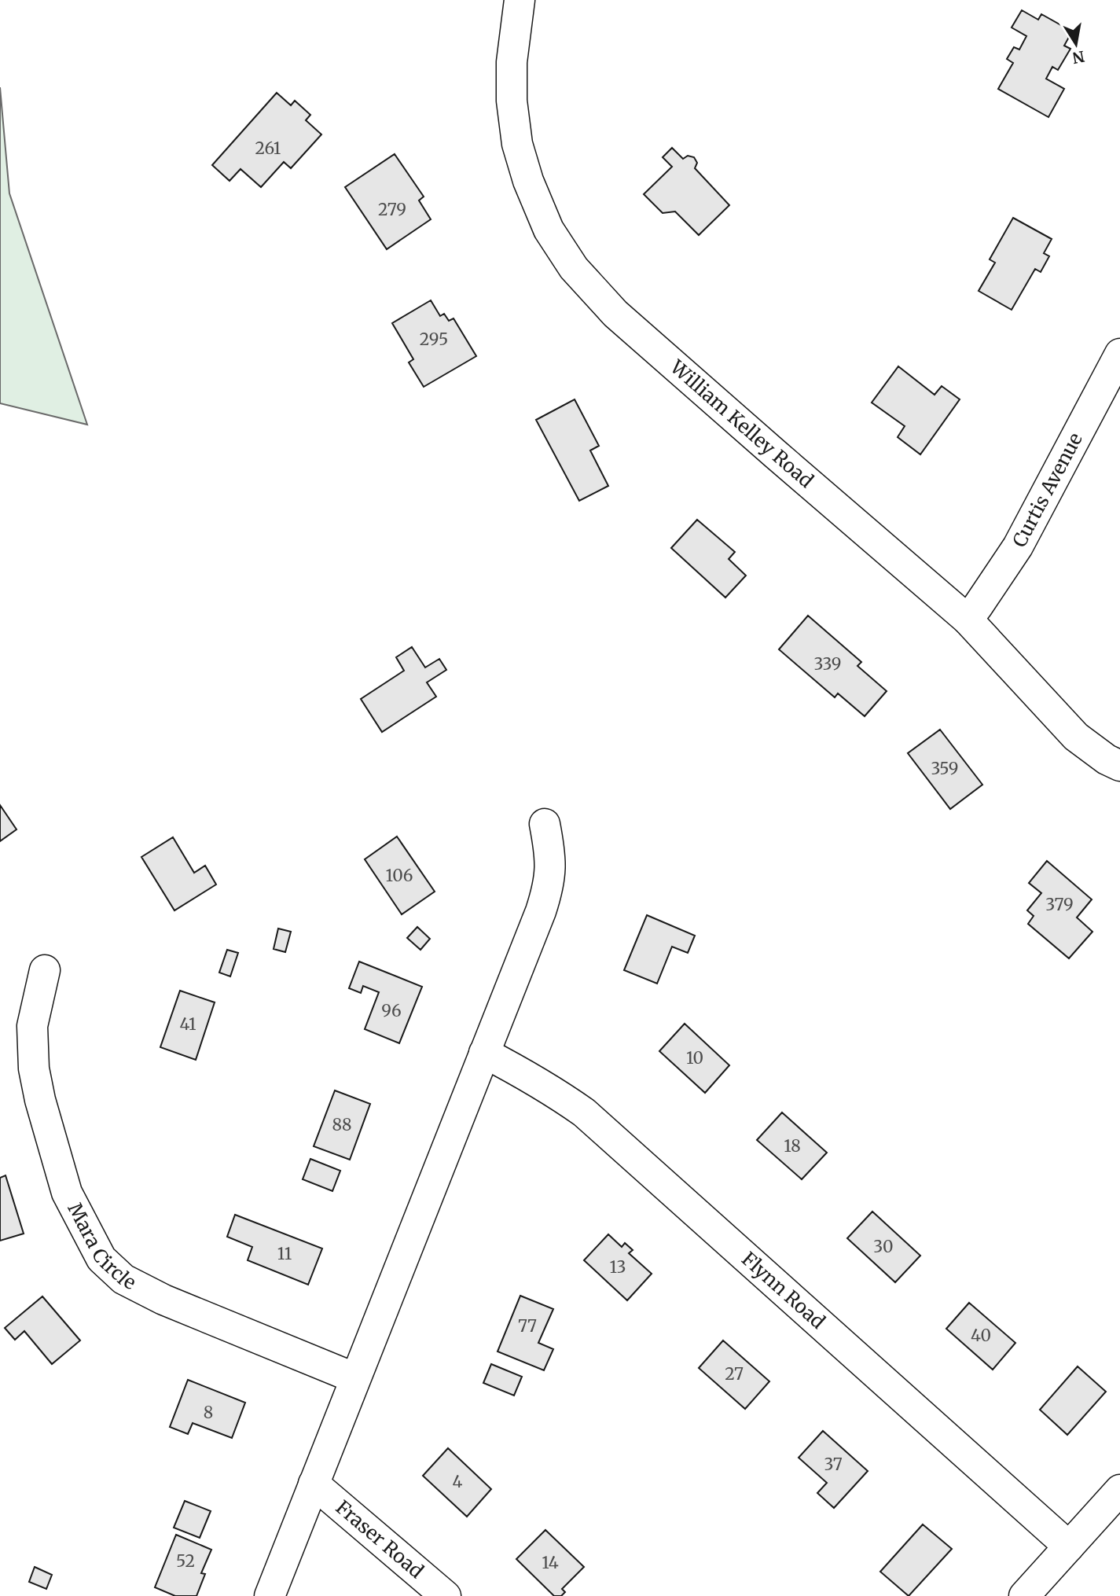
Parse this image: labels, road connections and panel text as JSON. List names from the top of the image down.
{
  "streets": {
    "street": [
      "William Kelley Road",
      "Curtis Avenue",
      "Mara Circle",
      "Flynn Road",
      "Fraser Road"
    ]
  },
  "crossings": [
    ["William Kelley Road", "Curtis Avenue"]
  ],
  "house_numbers": [
    "261",
    "279",
    "295",
    "339",
    "359",
    "106",
    "379",
    "96",
    "41",
    "10",
    "88",
    "18",
    "30",
    "11",
    "13",
    "77",
    "40",
    "27",
    "8",
    "37",
    "4",
    "52",
    "14"
  ],
  "north": "bottom"
}
